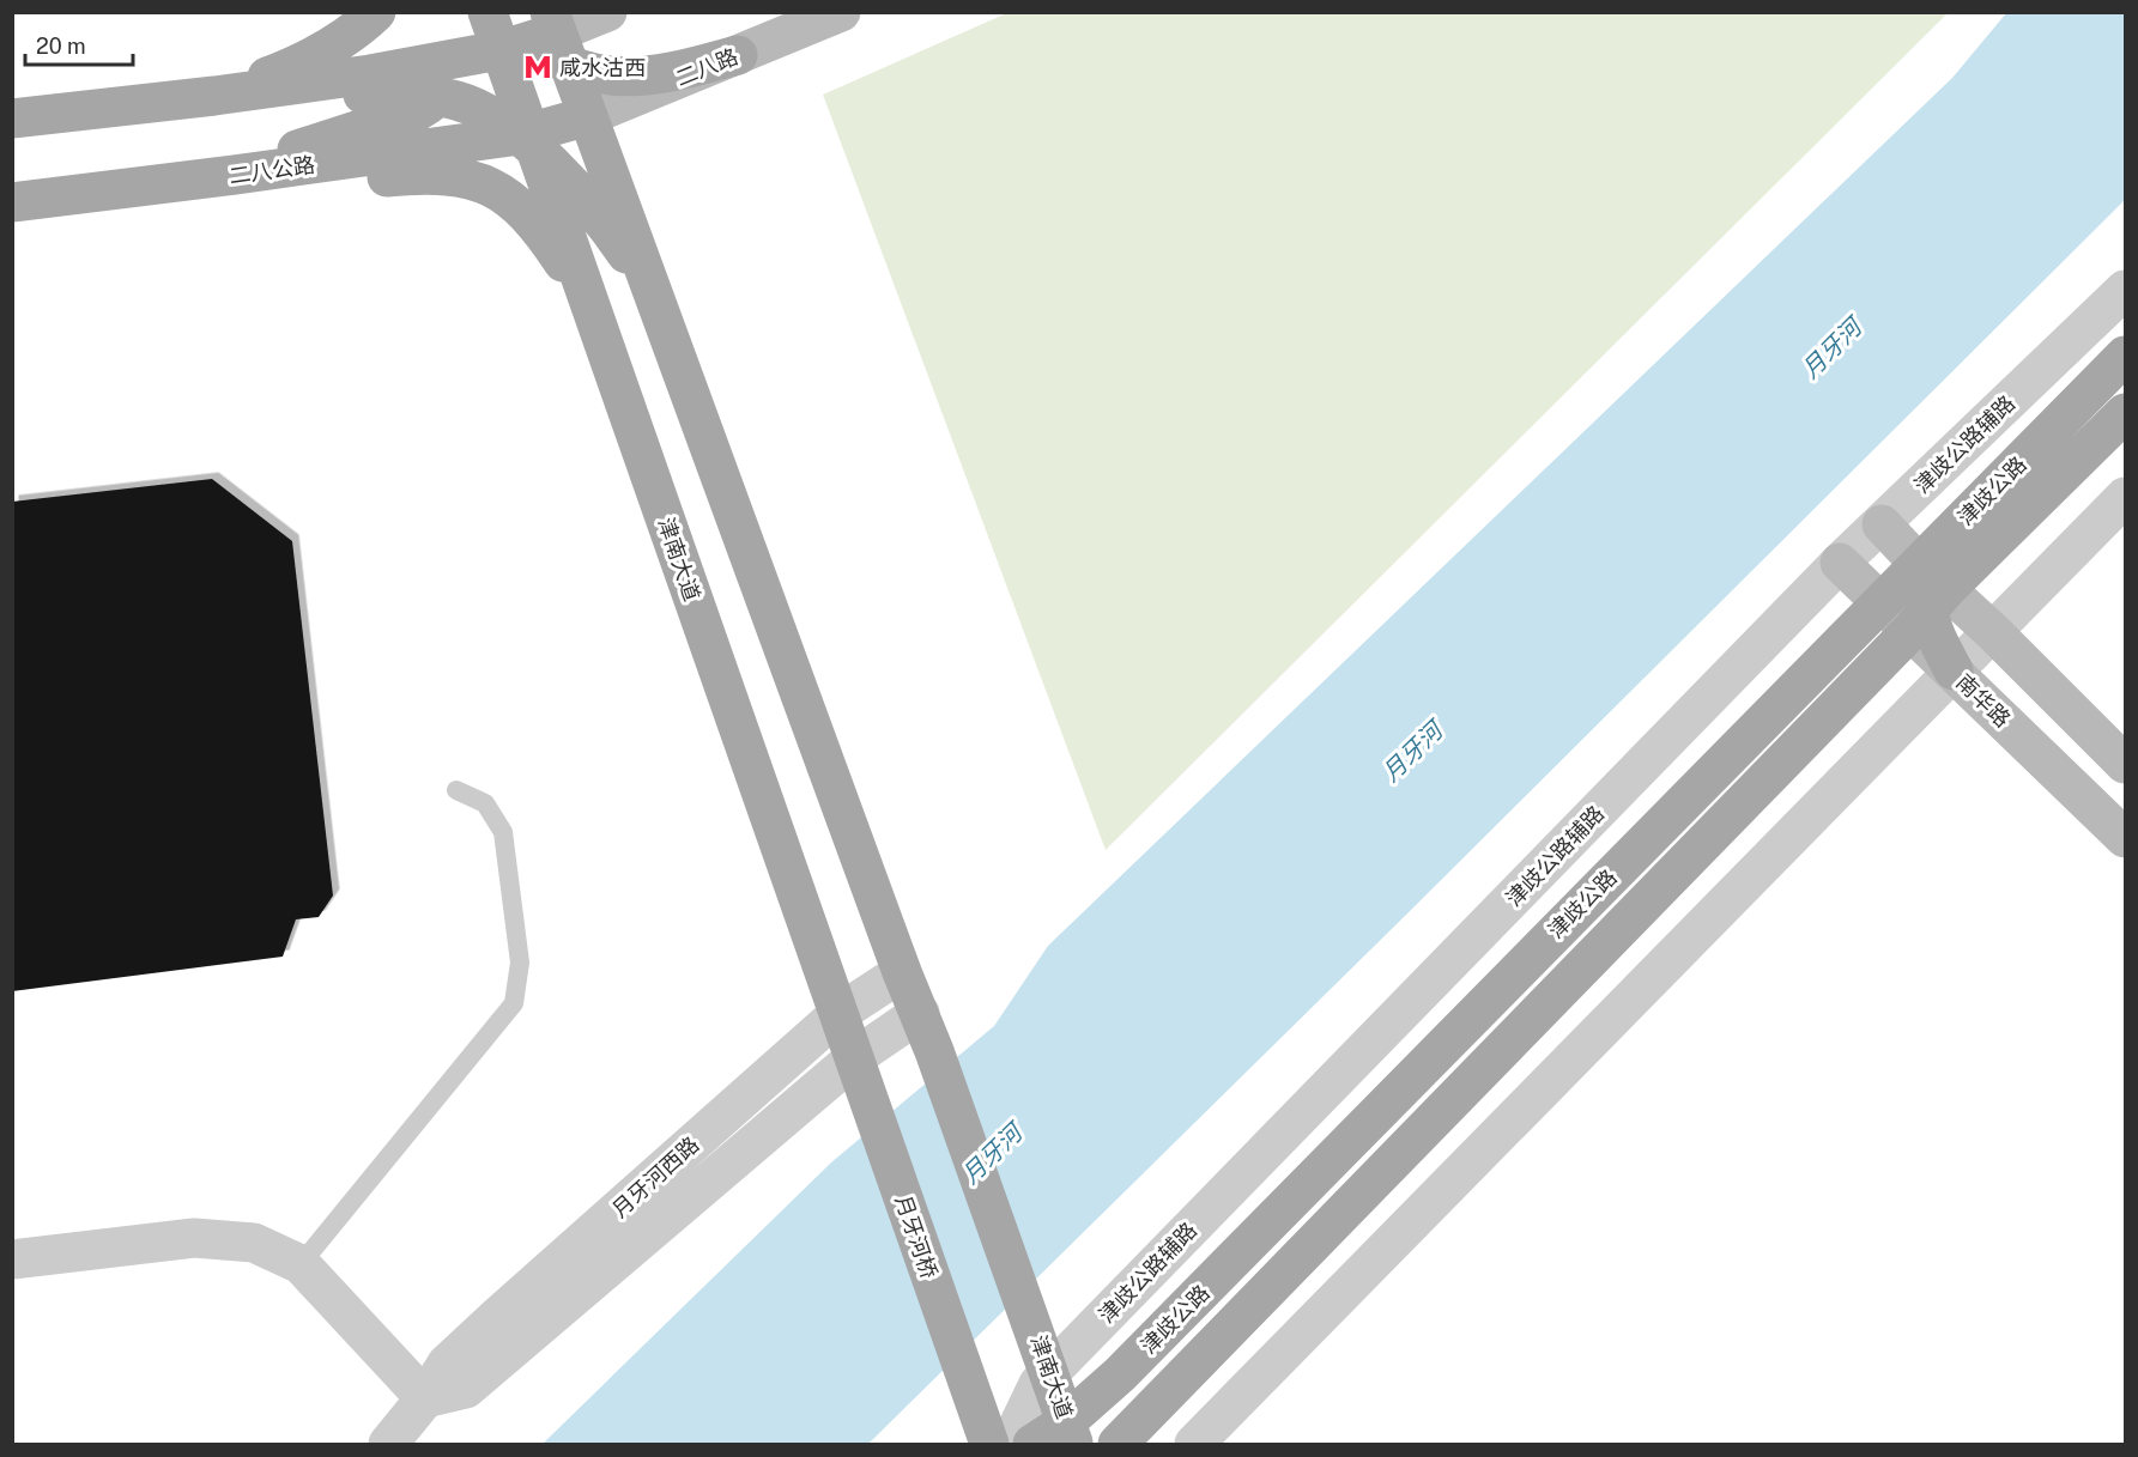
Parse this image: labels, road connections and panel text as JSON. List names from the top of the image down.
{
  "streets": {
    "main road": [
      "二八路",
      "二八公路",
      "津歧公路",
      "津南大道",
      "南华路",
      "月牙河桥"
    ],
    "street": ["津歧公路辅路", "月牙河西路"]
  },
  "crossings": [
    ["二八路", "二八公路"],
    ["二八路", "津南大道"],
    ["二八公路", "津南大道"],
    ["津歧公路辅路", "津歧公路"],
    ["津歧公路辅路", "津南大道"],
    ["津歧公路辅路", "南华路"],
    ["津歧公路", "津南大道"],
    ["津歧公路", "南华路"],
    ["津南大道", "月牙河西路"],
    ["津南大道", "月牙河桥"]
  ],
  "water": ["月牙河"],
  "places": {
    "metro station": ["咸水沽西"]
  },
  "scale_bar": "20 m"
}
